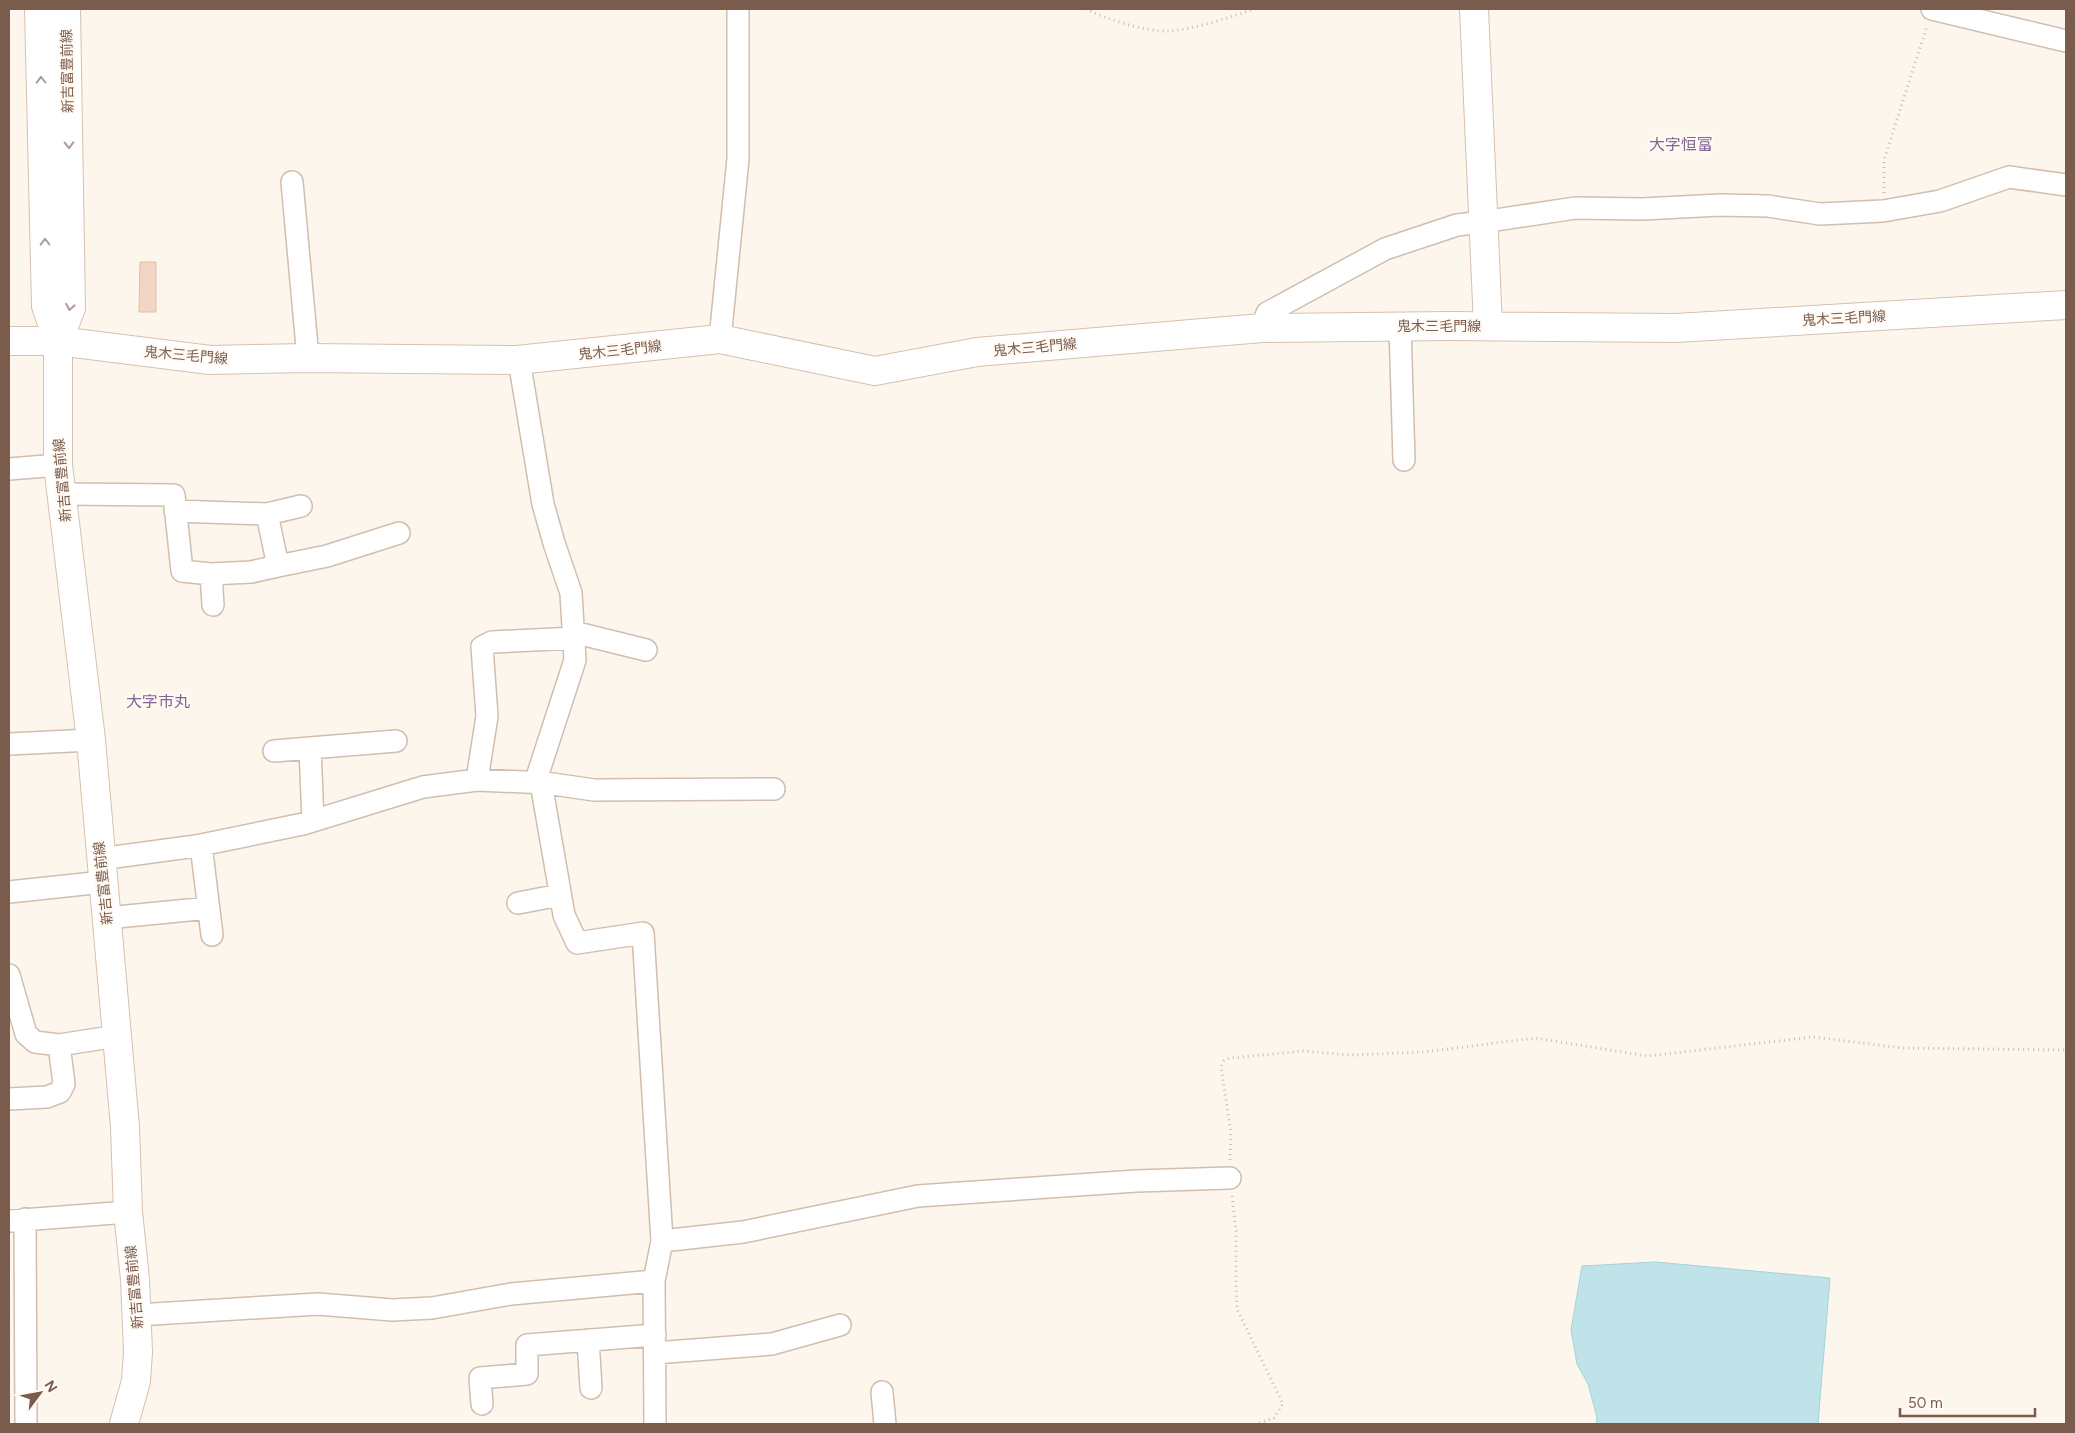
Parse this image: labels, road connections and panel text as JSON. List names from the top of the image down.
{
  "streets": {
    "main road": ["新吉富豊前線", "鬼木三毛門線"]
  },
  "crossings": [
    ["新吉富豊前線", "鬼木三毛門線"]
  ],
  "districts": ["大字恒富", "大字市丸"],
  "scale_bar": "50 m",
  "north": "top right"
}
